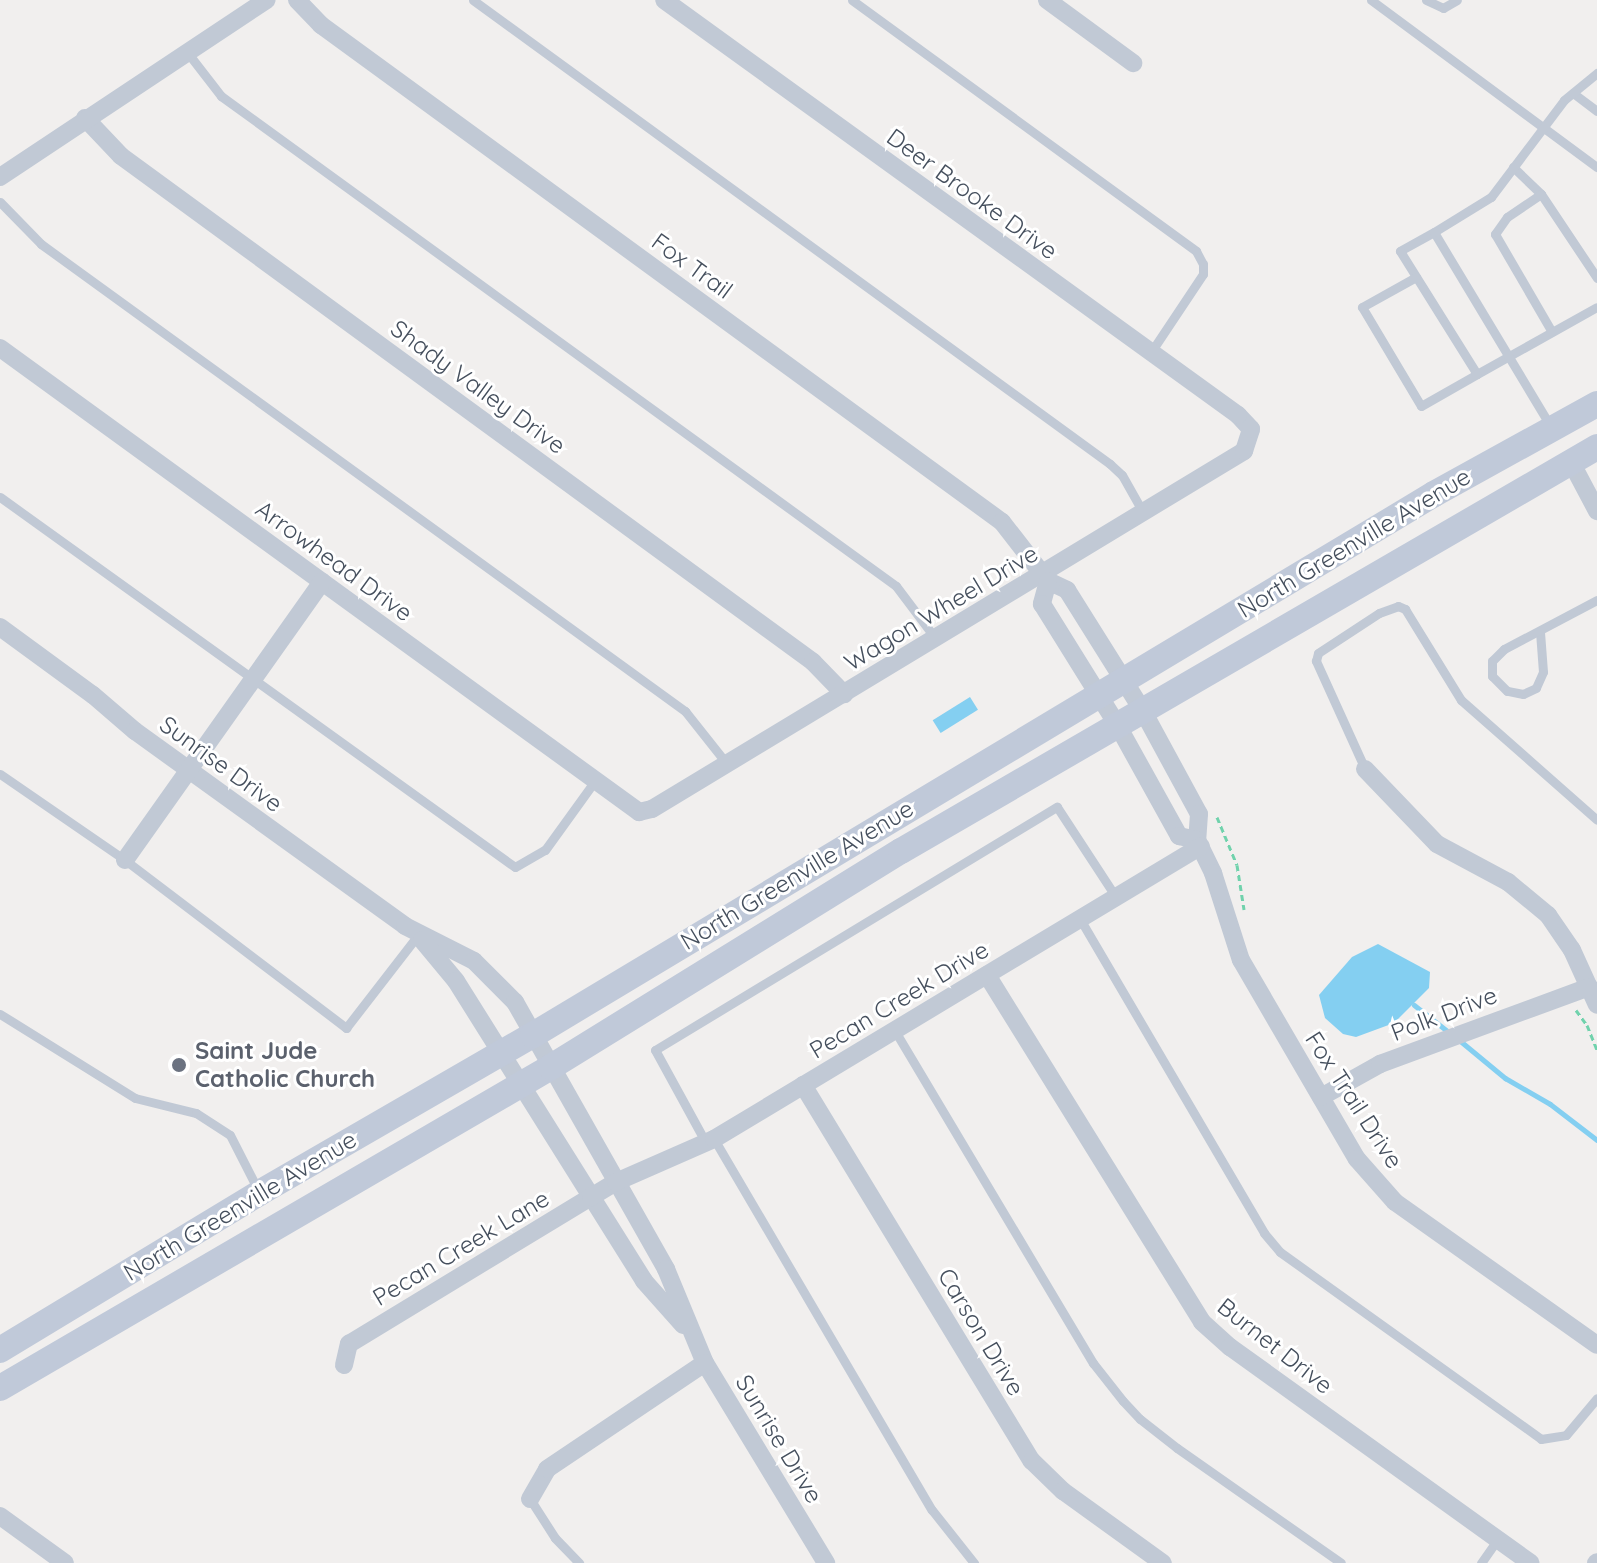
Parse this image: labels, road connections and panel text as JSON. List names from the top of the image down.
{
  "streets": {
    "main road": ["North Greenville Avenue"],
    "street": [
      "Deer Brooke Drive",
      "Fox Trail",
      "Shady Valley Drive",
      "Arrowhead Drive",
      "Wagon Wheel Drive",
      "Sunrise Drive",
      "Pecan Creek Drive",
      "Polk Drive",
      "Fox Trail Drive",
      "Pecan Creek Lane",
      "Carson Drive",
      "Burnet Drive"
    ]
  },
  "crossings": [
    ["Deer Brooke Drive", "Wagon Wheel Drive"],
    ["Fox Trail", "North Greenville Avenue"],
    ["Fox Trail", "Wagon Wheel Drive"],
    ["Fox Trail", "Fox Trail Drive"],
    ["Shady Valley Drive", "Wagon Wheel Drive"],
    ["North Greenville Avenue", "Sunrise Drive"],
    ["North Greenville Avenue", "Fox Trail Drive"],
    ["Arrowhead Drive", "Wagon Wheel Drive"],
    ["Sunrise Drive", "Pecan Creek Drive"],
    ["Sunrise Drive", "Pecan Creek Lane"],
    ["Pecan Creek Drive", "Fox Trail Drive"],
    ["Pecan Creek Drive", "Pecan Creek Lane"],
    ["Pecan Creek Drive", "Carson Drive"],
    ["Pecan Creek Drive", "Burnet Drive"],
    ["Polk Drive", "Fox Trail Drive"]
  ],
  "places": ["Saint Jude Catholic Church"]
}
